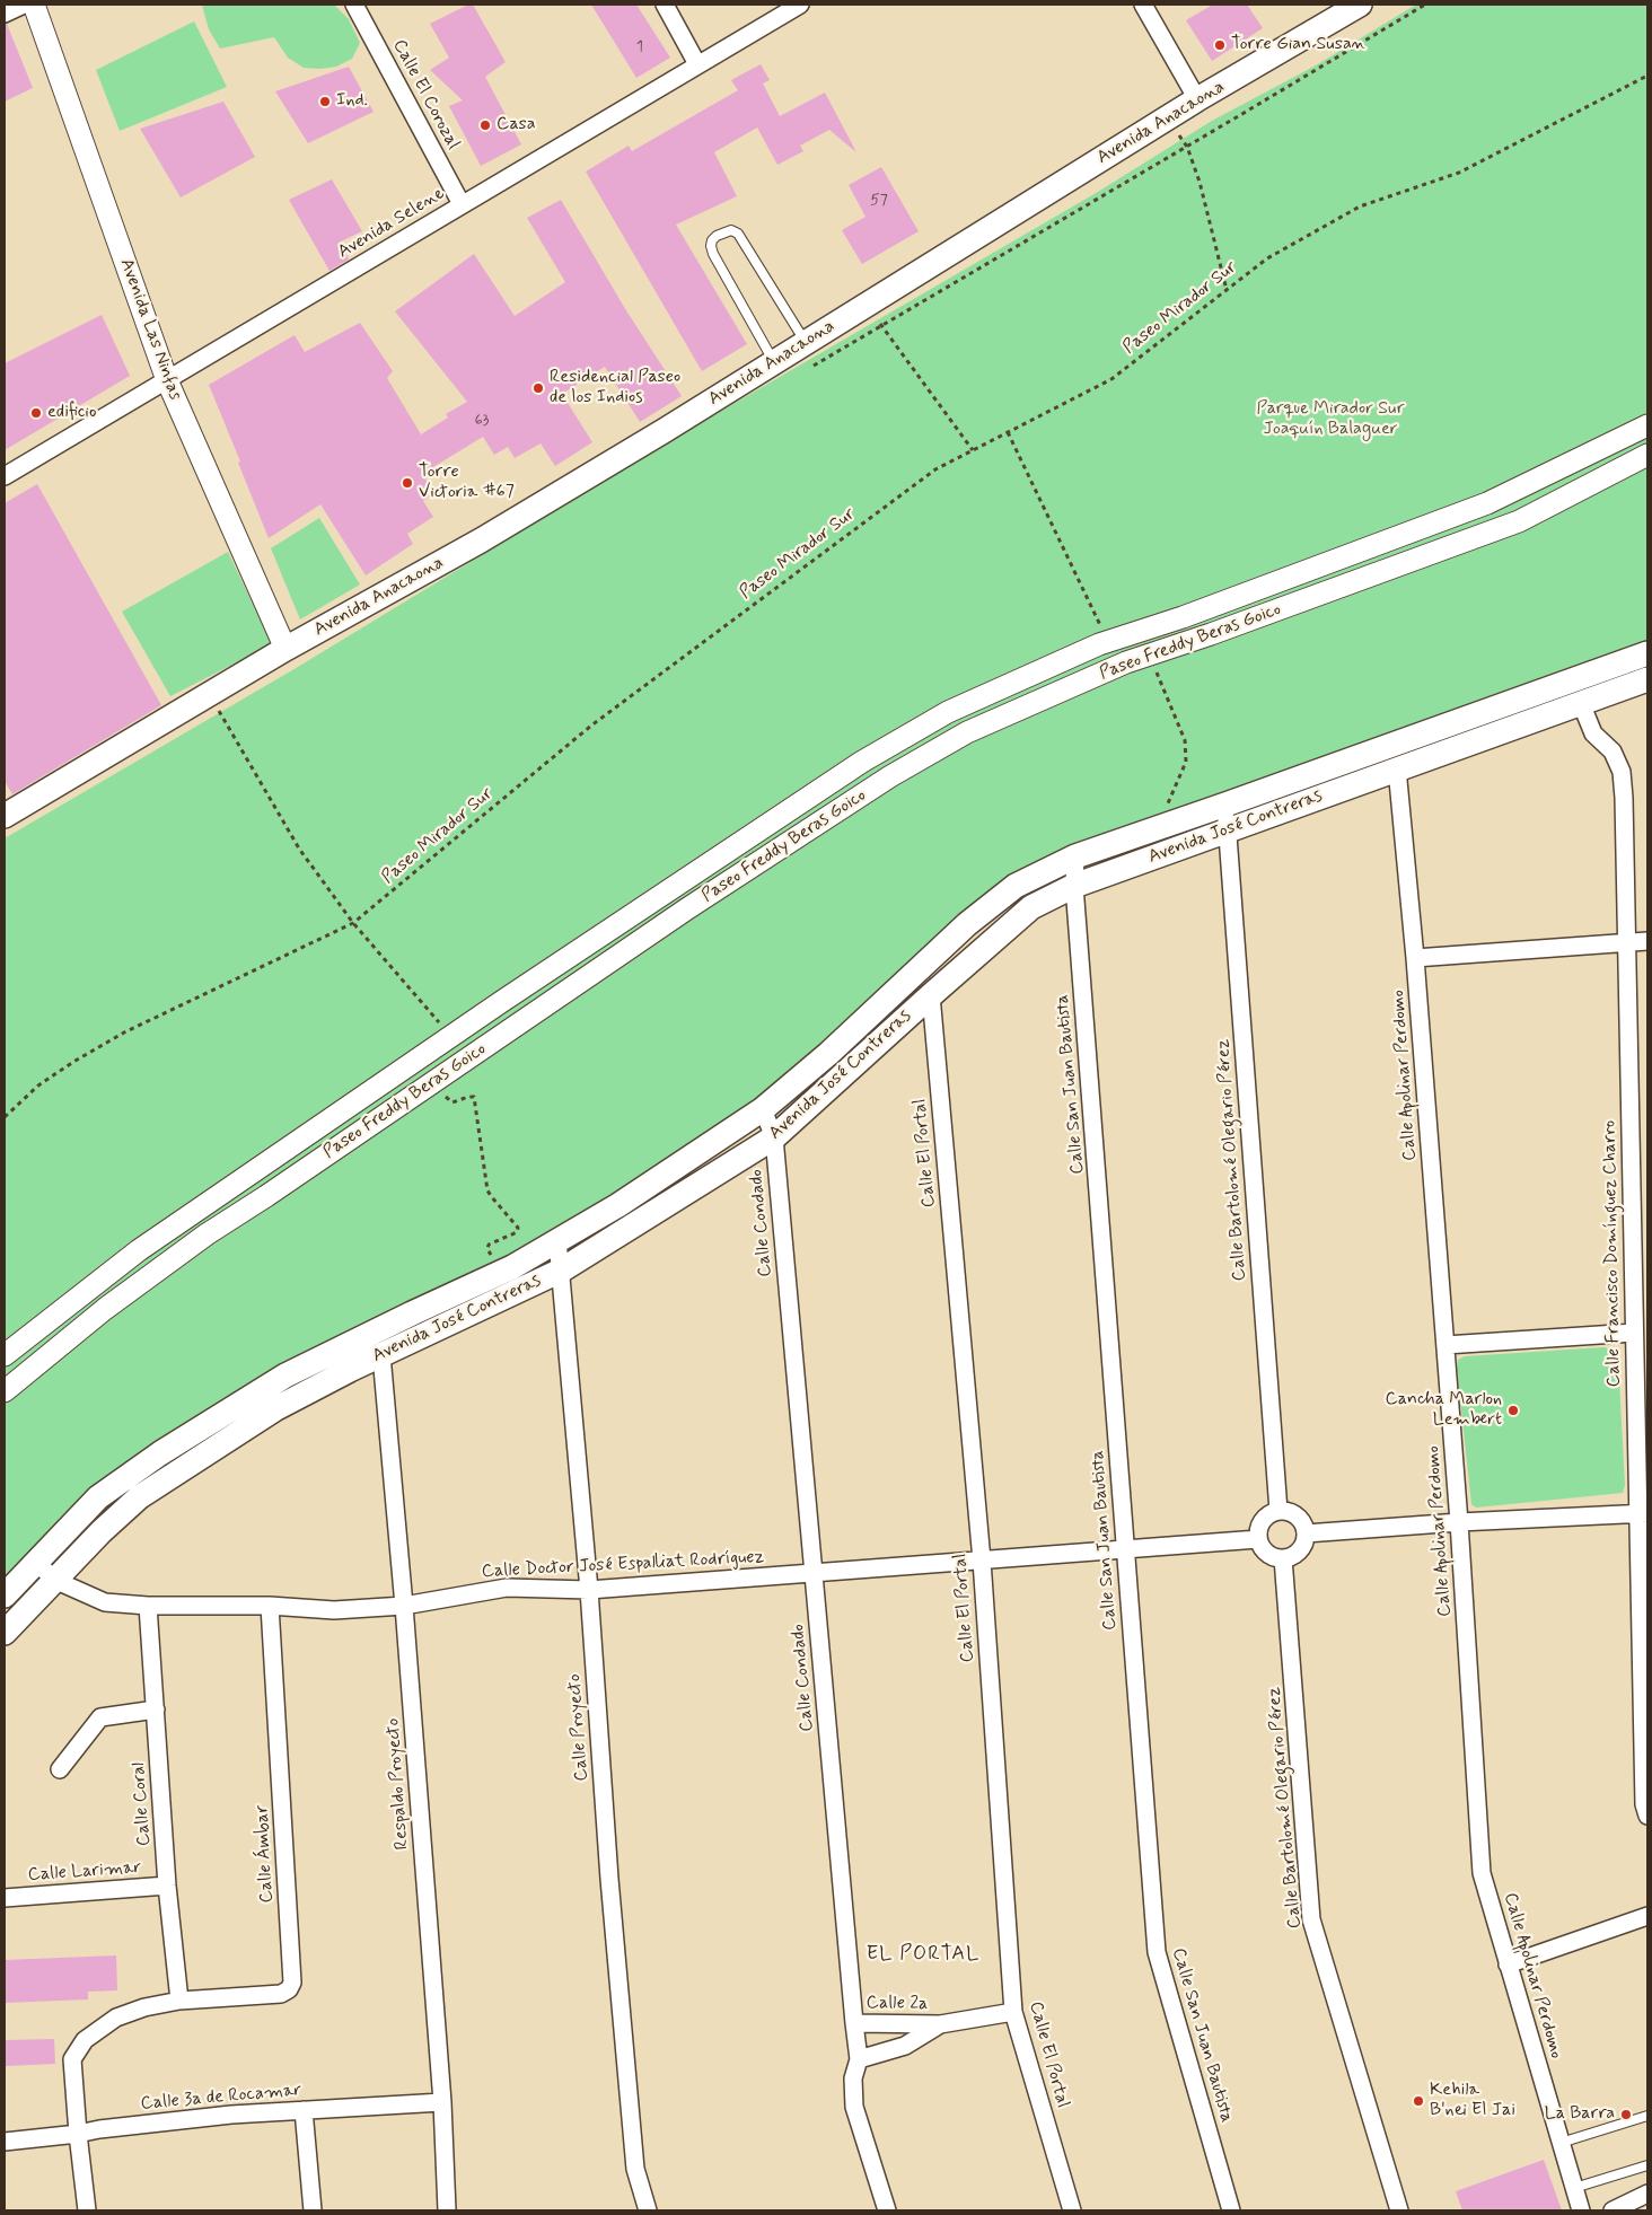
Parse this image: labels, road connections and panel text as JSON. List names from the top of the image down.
{
  "streets": {
    "main road": ["Avenida Anacaona", "Avenida José Contreras"],
    "street": [
      "Calle El Corozal",
      "Avenida Selene",
      "Avenida Las Ninfas",
      "Paseo Freddy Beras Goico",
      "Calle Apolinar Perdomo",
      "Calle San Juan Bautista",
      "Calle El Portal",
      "Calle Bartolomé Olegario Pérez",
      "Calle Condado",
      "Calle Francisco Domínguez Charro",
      "Calle Doctor José Espalliat Rodríguez",
      "Calle Proyecto",
      "Respaldo Proyecto",
      "Calle Coral",
      "Calle Ámbar",
      "Calle Larimar",
      "Calle 2a",
      "Calle 3a de Rocamar"
    ],
    "path": ["Paseo Mirador Sur"]
  },
  "crossings": [
    ["Calle El Corozal", "Avenida Selene"],
    ["Avenida Anacaona", "Avenida Las Ninfas"],
    ["Avenida Selene", "Avenida Las Ninfas"],
    ["Avenida José Contreras", "Calle Apolinar Perdomo"],
    ["Avenida José Contreras", "Calle San Juan Bautista"],
    ["Avenida José Contreras", "Calle El Portal"],
    ["Avenida José Contreras", "Calle Bartolomé Olegario Pérez"],
    ["Avenida José Contreras", "Calle Condado"],
    ["Avenida José Contreras", "Calle Francisco Domínguez Charro"],
    ["Avenida José Contreras", "Calle Doctor José Espalliat Rodríguez"],
    ["Avenida José Contreras", "Calle Proyecto"],
    ["Avenida José Contreras", "Respaldo Proyecto"],
    ["Calle San Juan Bautista", "Calle Doctor José Espalliat Rodríguez"],
    ["Calle El Portal", "Calle Doctor José Espalliat Rodríguez"],
    ["Calle El Portal", "Calle 2a"],
    ["Calle Bartolomé Olegario Pérez", "Calle Doctor José Espalliat Rodríguez"],
    ["Calle Condado", "Calle Doctor José Espalliat Rodríguez"],
    ["Calle Condado", "Calle 2a"],
    ["Calle Doctor José Espalliat Rodríguez", "Calle Proyecto"],
    ["Calle Doctor José Espalliat Rodríguez", "Respaldo Proyecto"],
    ["Calle Doctor José Espalliat Rodríguez", "Calle Coral"],
    ["Calle Doctor José Espalliat Rodríguez", "Calle Ámbar"],
    ["Respaldo Proyecto", "Calle 3a de Rocamar"],
    ["Calle Coral", "Calle Ámbar"],
    ["Calle Coral", "Calle Larimar"],
    ["Calle Ámbar", "Calle 3a de Rocamar"]
  ],
  "districts": ["EL PORTAL"],
  "parks": ["Parque Mirador Sur Joaquín Balaguer"],
  "places": [
    "Torre Gian Susan",
    "Ind.",
    "Casa",
    "Residencial Paseo de los Indios",
    "edificio",
    "Torre Victoria #67",
    "Cancha Marlon Lembert",
    "Kehila B'nei El Jai",
    "La Barra"
  ],
  "house_numbers": ["1", "57", "63"]
}
